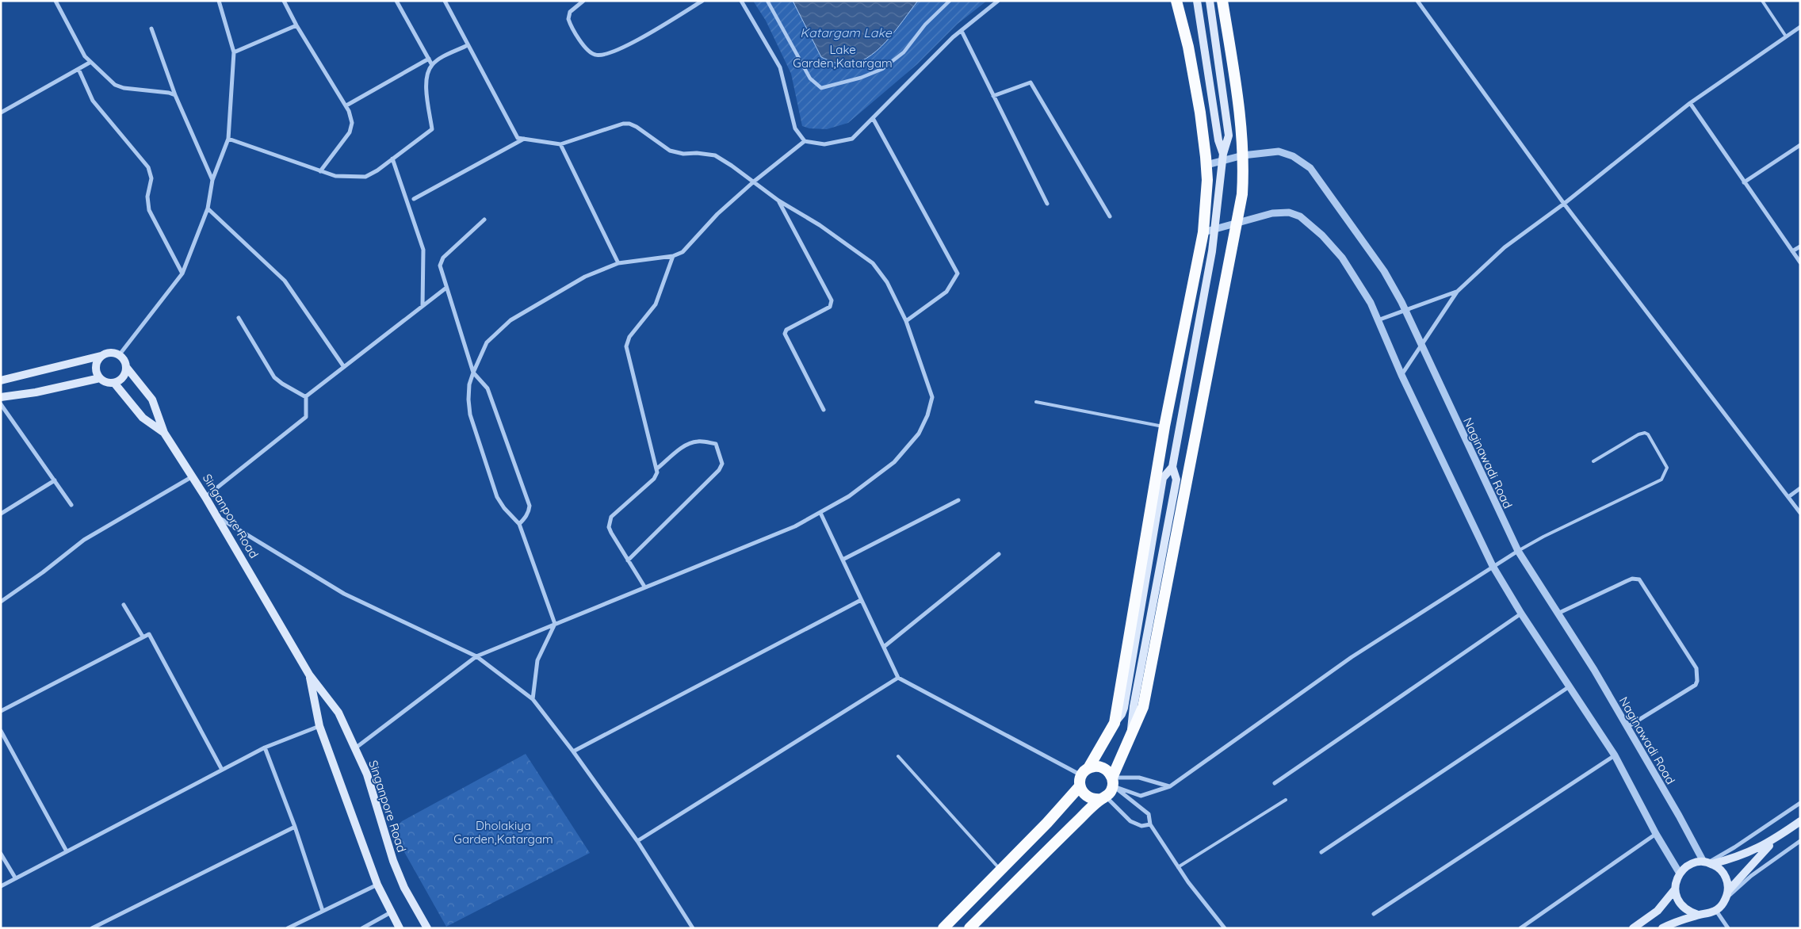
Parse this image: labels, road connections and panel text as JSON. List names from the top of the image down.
{
  "streets": {
    "main road": ["Singanpore Road"],
    "street": ["Naginawadi Road"]
  },
  "water": ["Katargam Lake"],
  "parks": ["Lake Garden,Katargam", "Dholakiya Garden,Katargam"]
}
